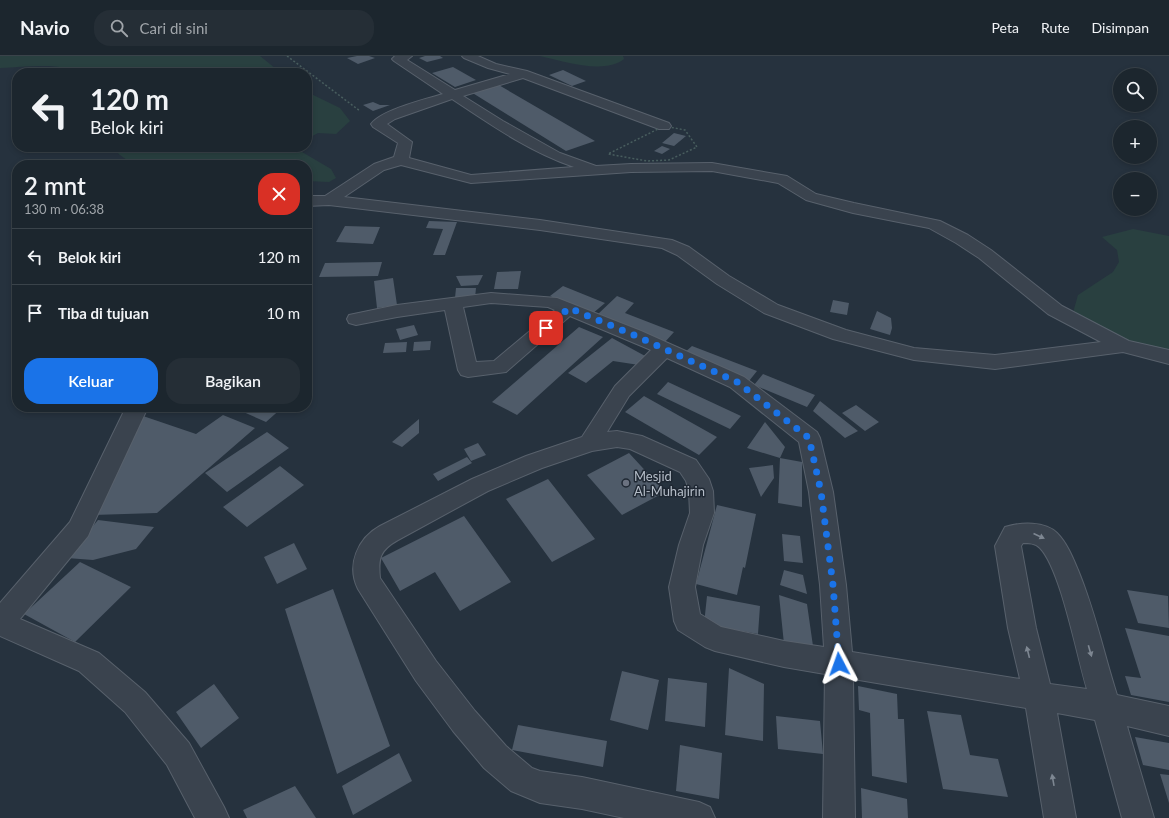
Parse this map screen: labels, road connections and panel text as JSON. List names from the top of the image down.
{
  "places": ["Mesjid Al-Muhajirin"],
  "page": {
    "header": "Navio",
    "search": "Cari di sini",
    "nav": ["Peta", "Rute", "Disimpan"],
    "map_buttons": ["+", "−"],
    "turn": ["120 m", "Belok kiri"],
    "heading": ["2 mnt", "130 m · 06:38"],
    "list": [
      {
        "name": "Belok kiri",
        "value": "120 m"
      },
      {
        "name": "Tiba di tujuan",
        "value": "10 m"
      }
    ],
    "buttons": ["Keluar", "Bagikan"]
  }
}
